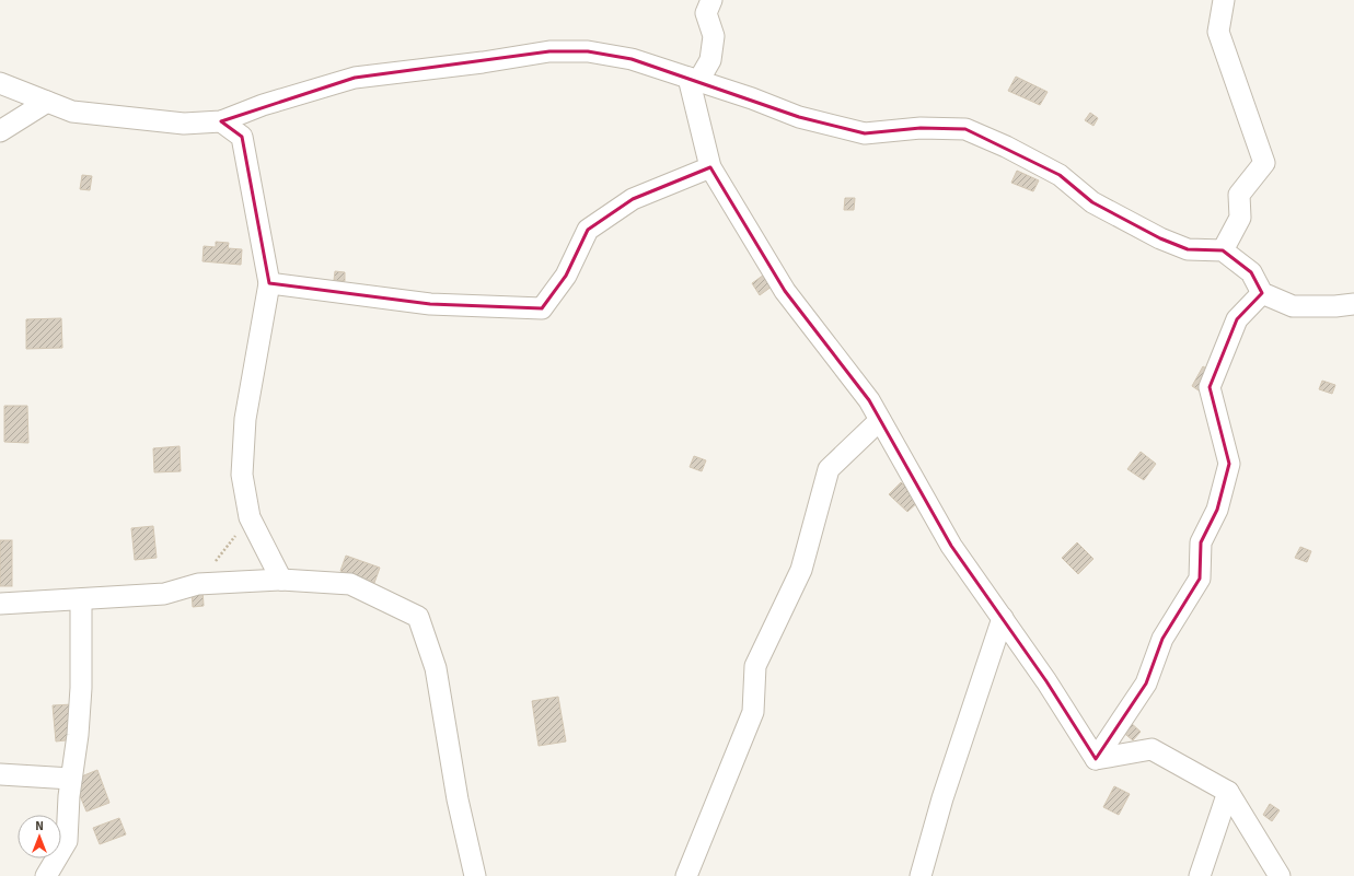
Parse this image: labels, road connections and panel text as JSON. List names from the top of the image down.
{
  "north": "top"
}
